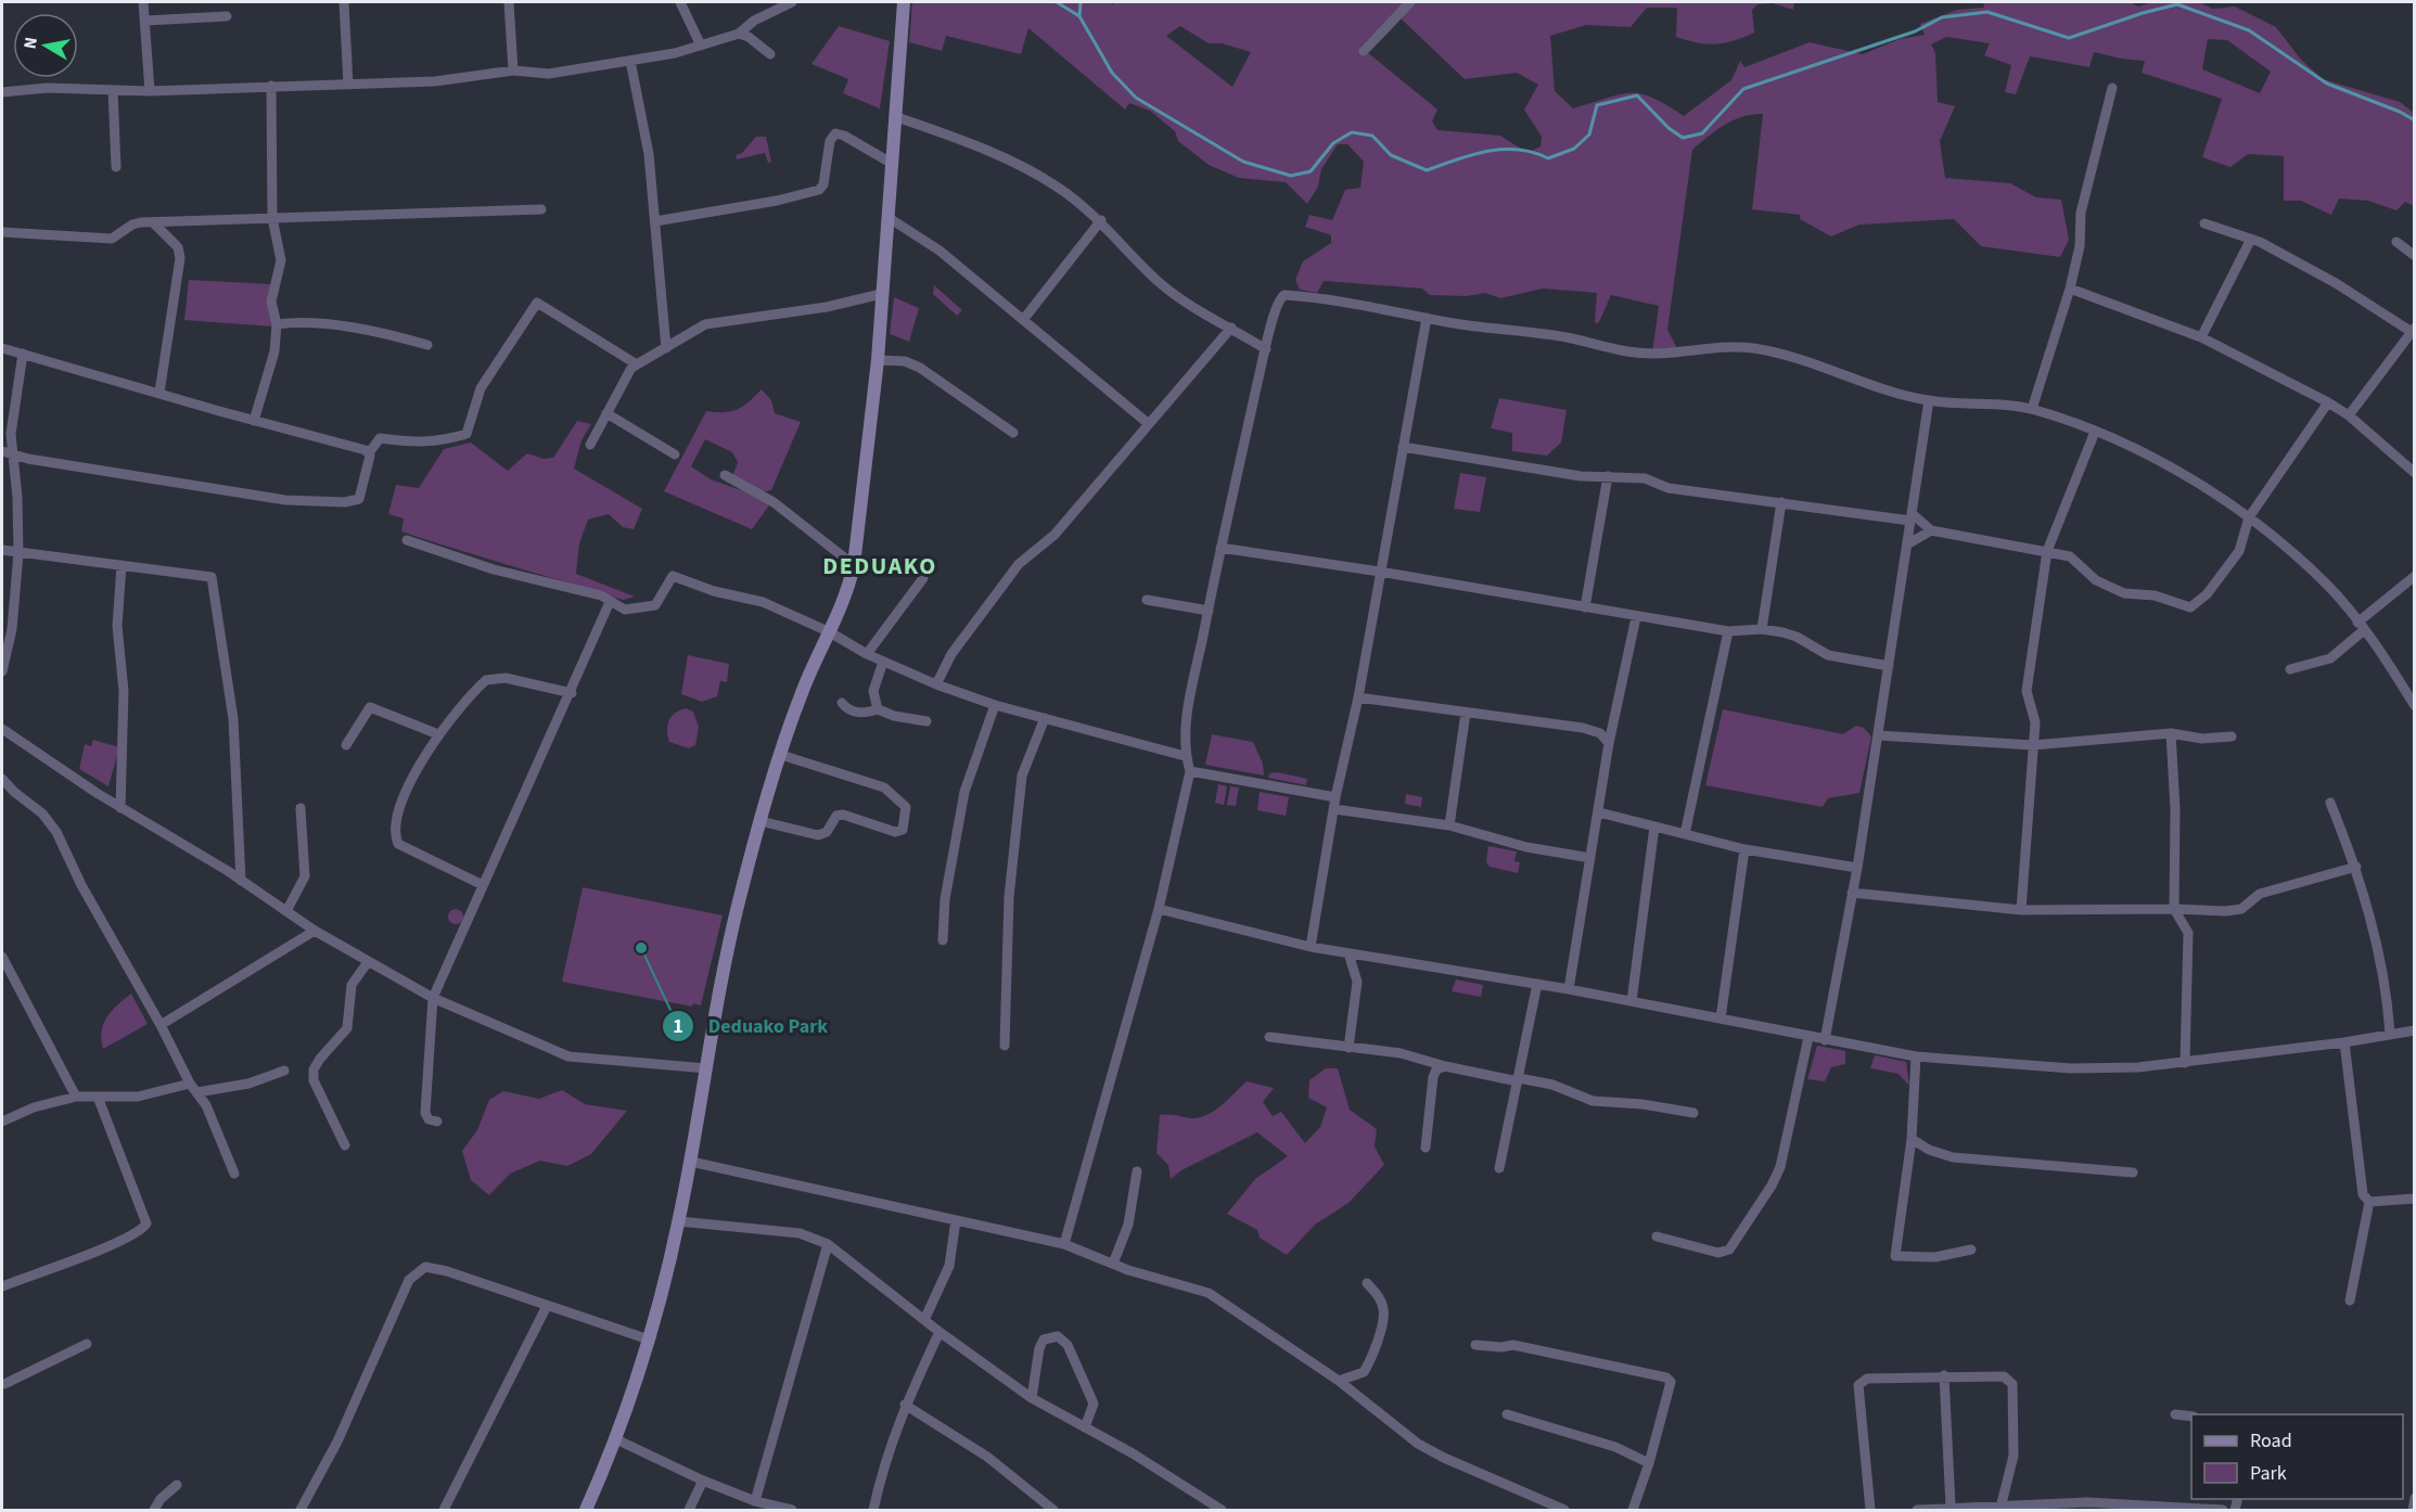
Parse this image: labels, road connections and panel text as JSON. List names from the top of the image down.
{
  "districts": ["DEDUAKO"],
  "places": ["Deduako Park"],
  "legend": ["Road", "Park"],
  "north": "left"
}
